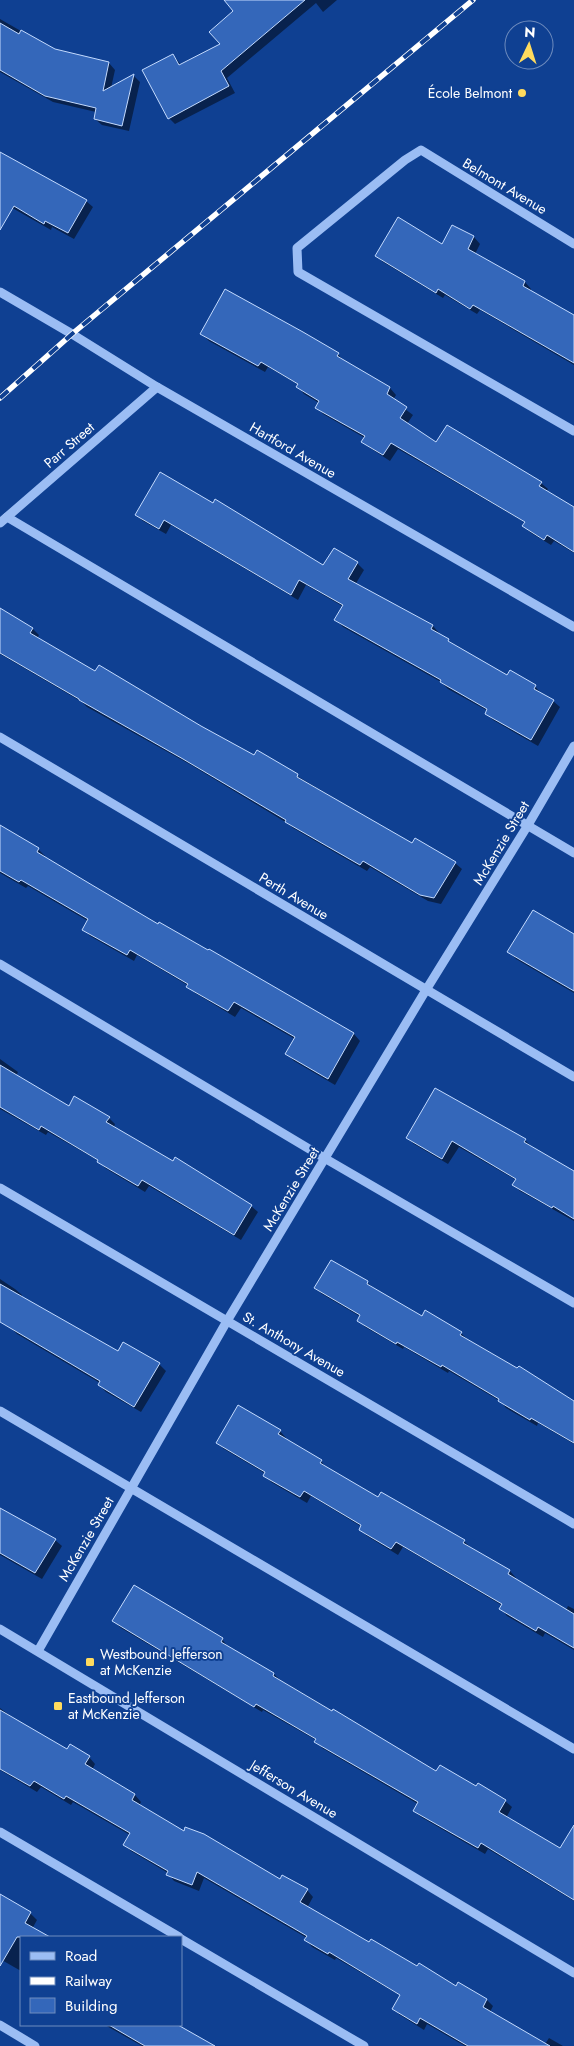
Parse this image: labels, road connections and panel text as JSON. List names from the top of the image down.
{
  "streets": {
    "street": [
      "Belmont Avenue",
      "Parr Street",
      "Hartford Avenue",
      "McKenzie Street",
      "Perth Avenue",
      "St. Anthony Avenue",
      "Jefferson Avenue"
    ]
  },
  "crossings": [
    ["Parr Street", "Hartford Avenue"],
    ["McKenzie Street", "Perth Avenue"],
    ["McKenzie Street", "St. Anthony Avenue"],
    ["McKenzie Street", "Jefferson Avenue"]
  ],
  "places": {
    "other": ["École Belmont"],
    "transit": ["Westbound Jefferson at McKenzie", "Eastbound Jefferson at McKenzie"]
  },
  "legend": ["Road", "Railway", "Building"],
  "north": "top"
}
